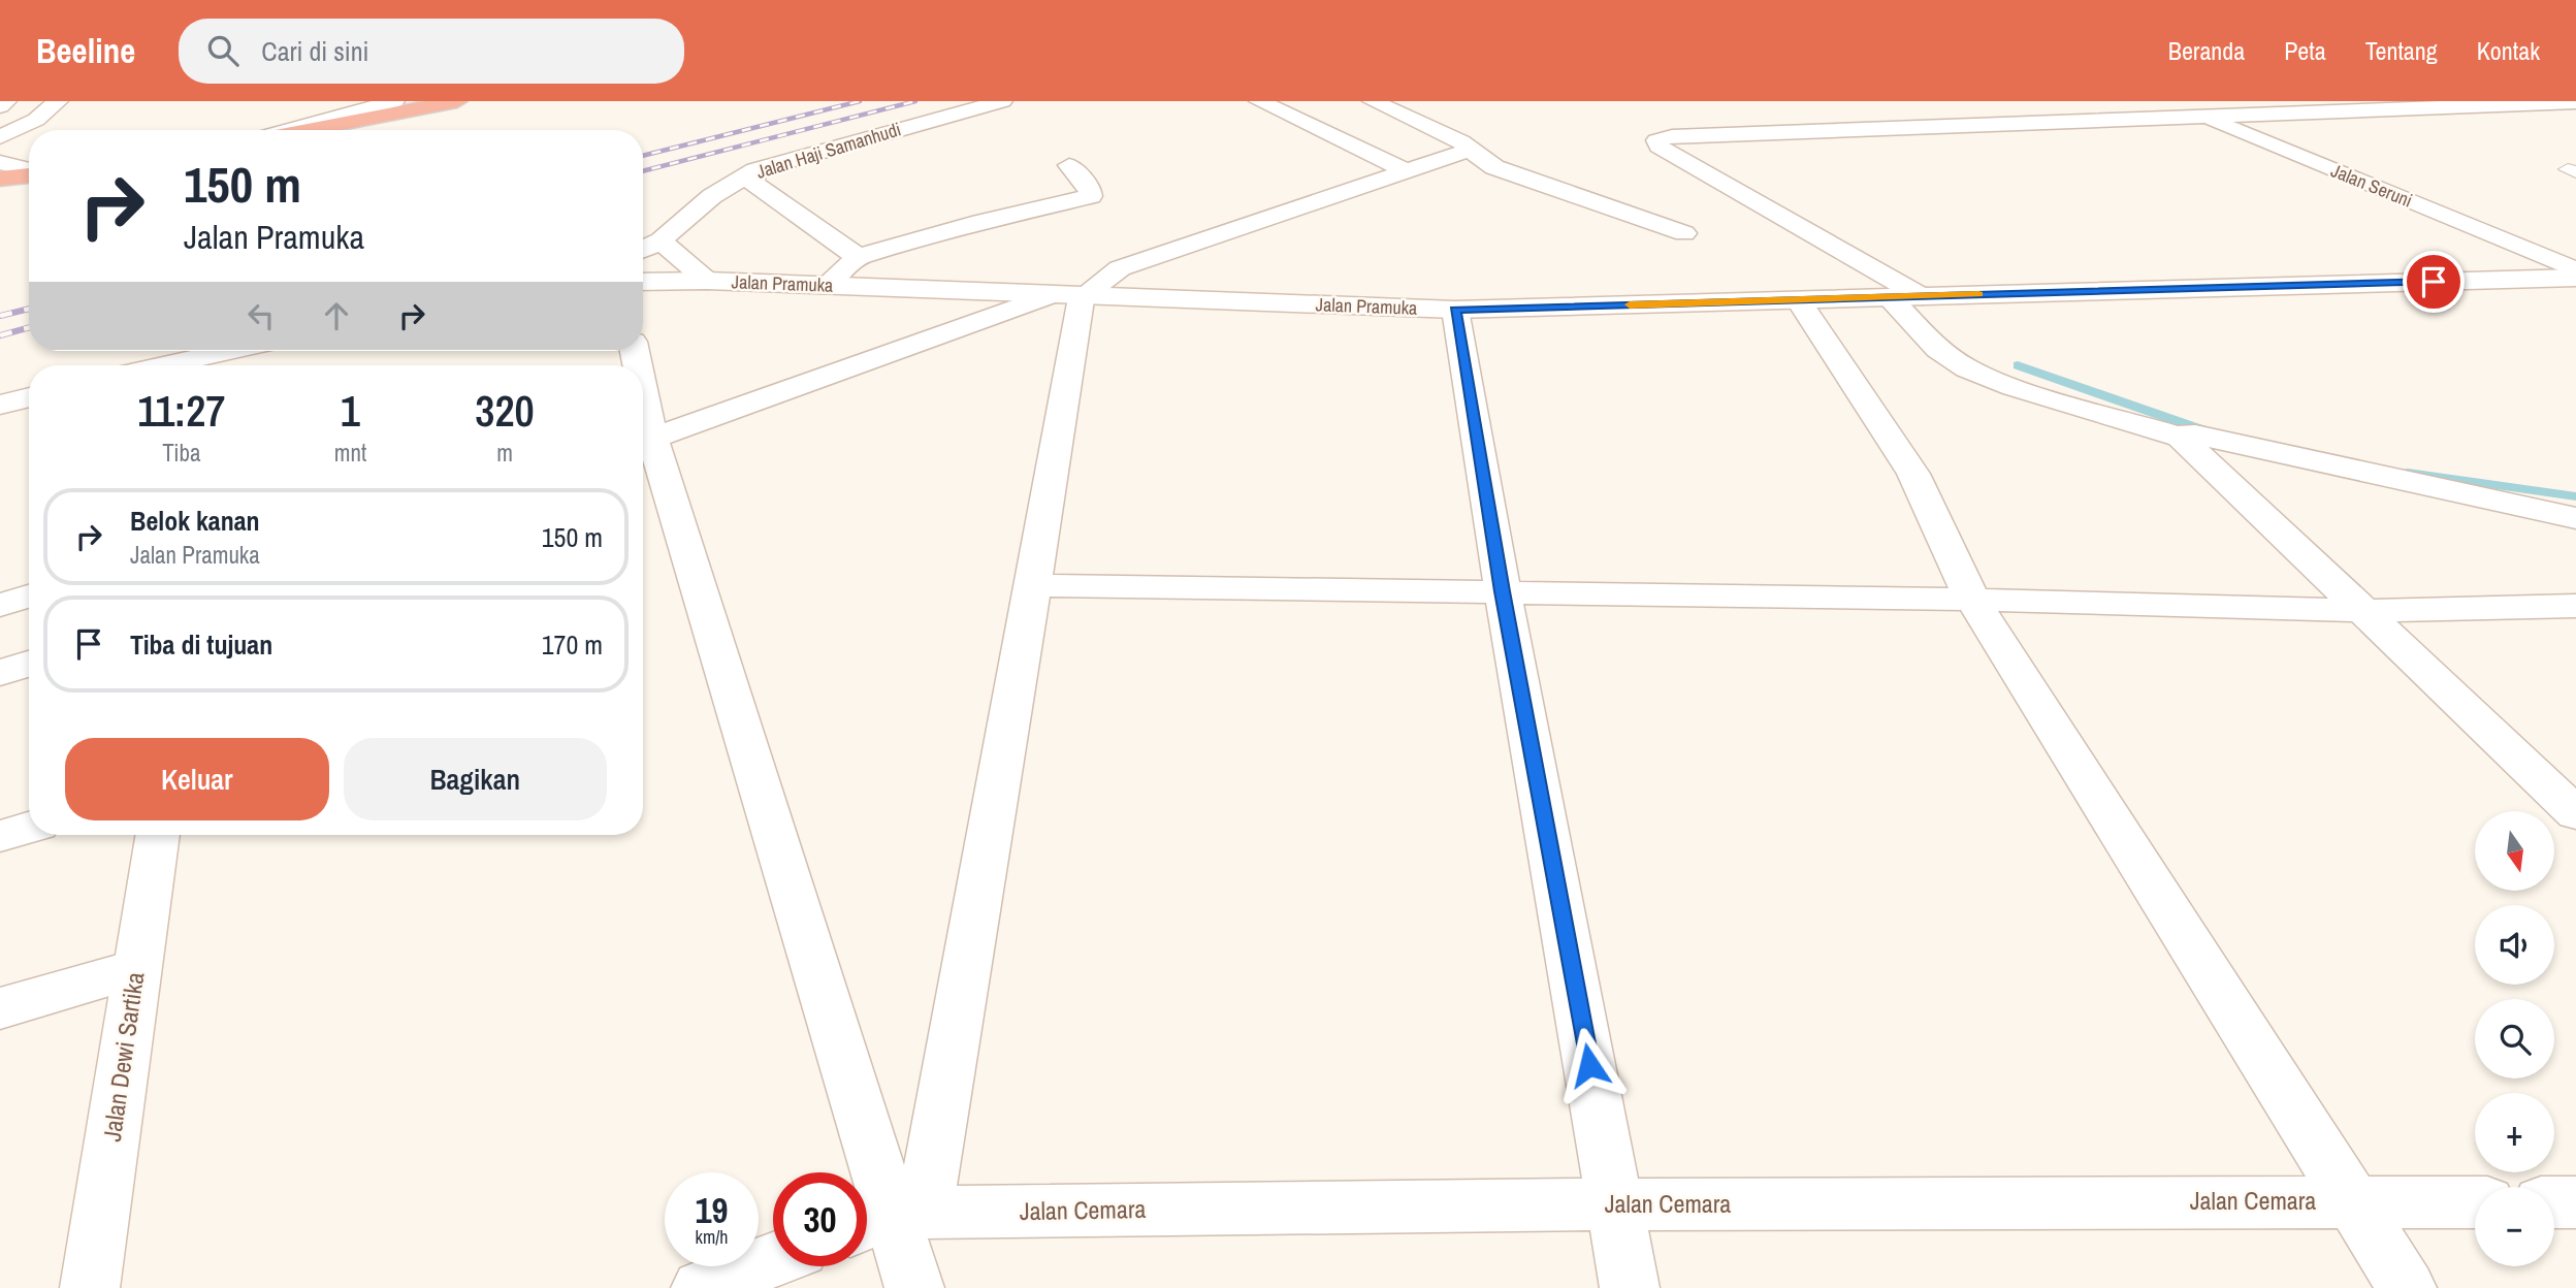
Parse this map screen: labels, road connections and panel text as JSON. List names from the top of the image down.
{
  "streets": {
    "street": [
      "Jalan Haji Samanhudi",
      "Jalan Seruni",
      "Jalan Pramuka",
      "Jalan Dewi Sartika",
      "Jalan Cemara"
    ]
  },
  "north": "bottom",
  "page": {
    "header": "Beeline",
    "search": "Cari di sini",
    "nav": [
      "Beranda",
      "Peta",
      "Tentang",
      "Kontak"
    ],
    "turn": ["150 m", "Jalan Pramuka"],
    "eta": [
      "11:27",
      "Tiba",
      "1",
      "mnt",
      "320",
      "m"
    ],
    "list": [
      {
        "name": "Belok kanan",
        "note": "Jalan Pramuka",
        "value": "150 m"
      },
      {
        "name": "Tiba di tujuan",
        "value": "170 m"
      }
    ],
    "buttons": ["Keluar", "Bagikan"],
    "map_buttons": ["+", "−"],
    "speed": "19 km/h",
    "limit": "30"
  }
}
